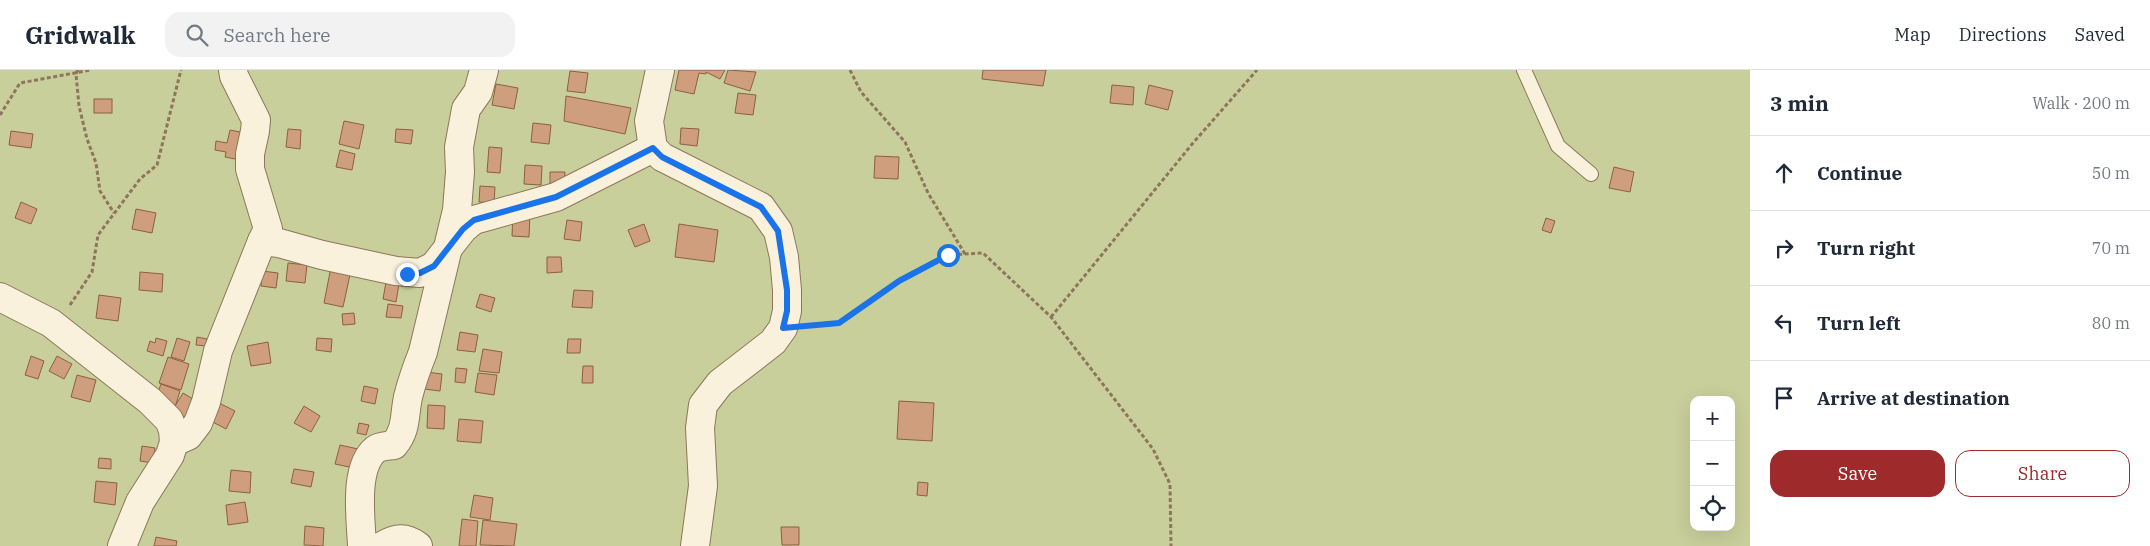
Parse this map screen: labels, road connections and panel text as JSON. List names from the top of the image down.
{
  "page": {
    "header": "Gridwalk",
    "search": "Search here",
    "nav": ["Map", "Directions", "Saved"],
    "heading": ["3 min", "Walk · 200 m"],
    "list": [
      ["Continue", "50 m"],
      ["Turn right", "70 m"],
      ["Turn left", "80 m"],
      "Arrive at destination"
    ],
    "map_buttons": ["+", "−"],
    "buttons": ["Save", "Share"]
  }
}
